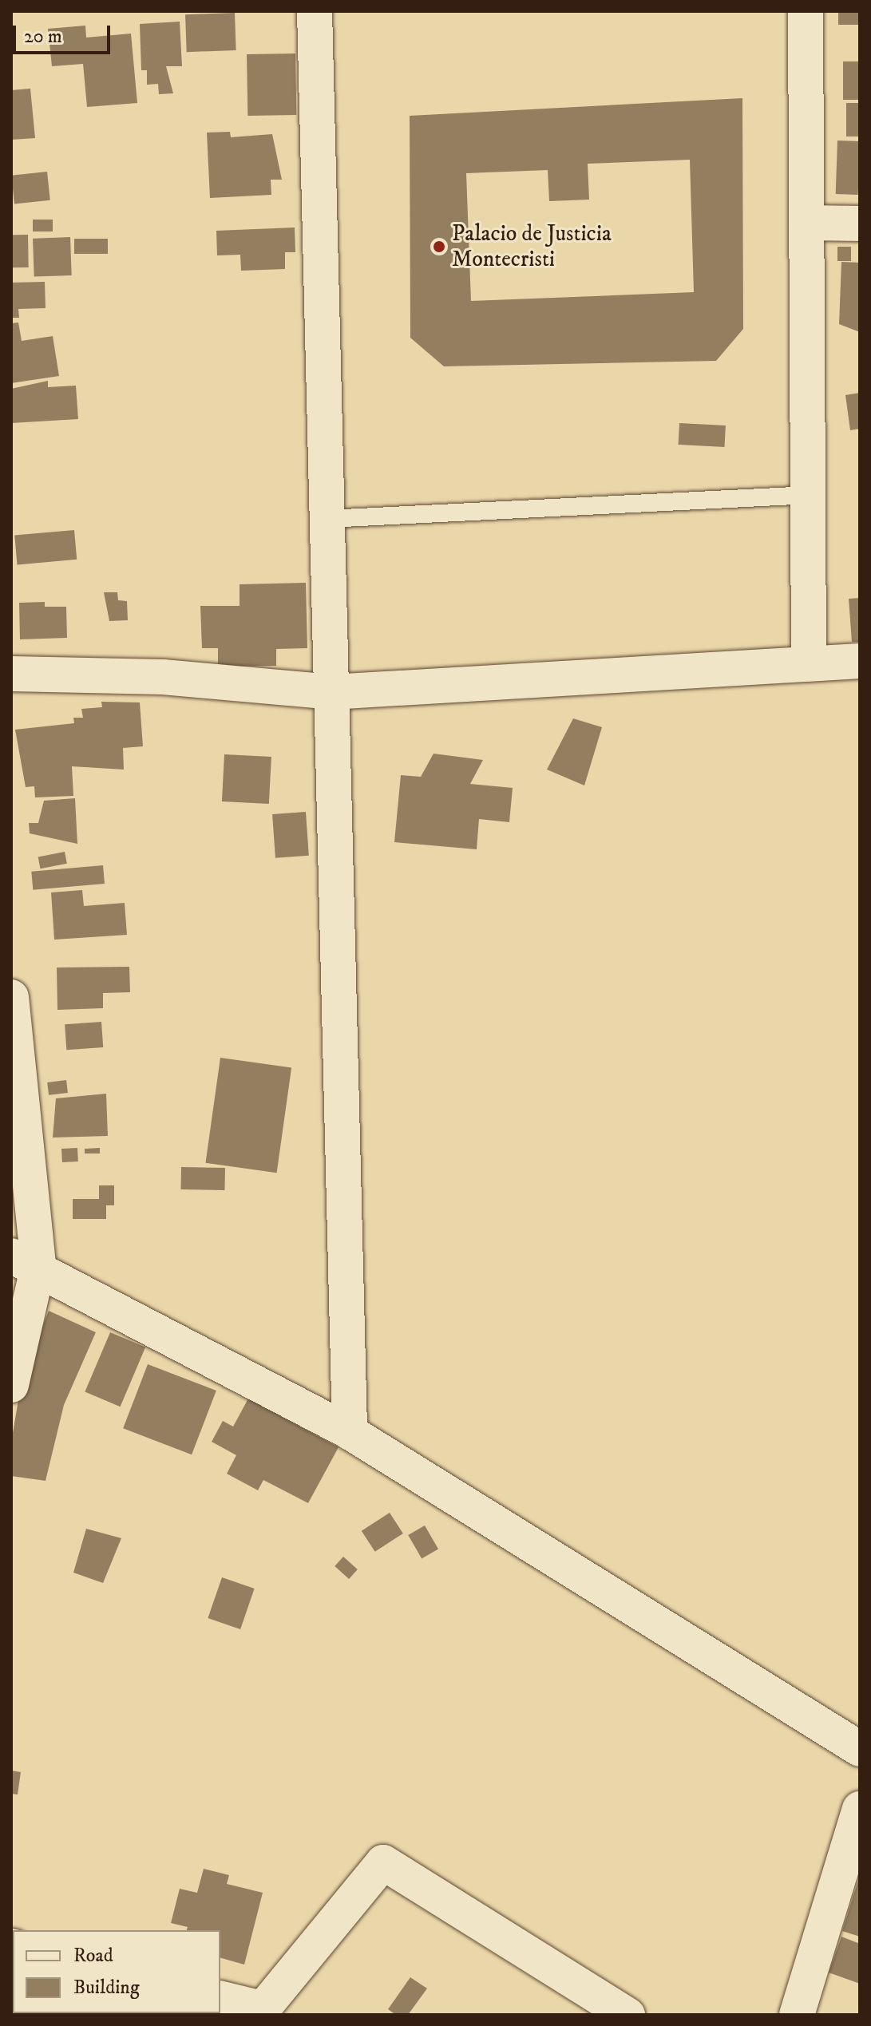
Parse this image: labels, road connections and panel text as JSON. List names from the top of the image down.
{
  "places": ["Palacio de Justicia Montecristi"],
  "legend": ["Road", "Building"],
  "scale_bar": "20 m"
}
